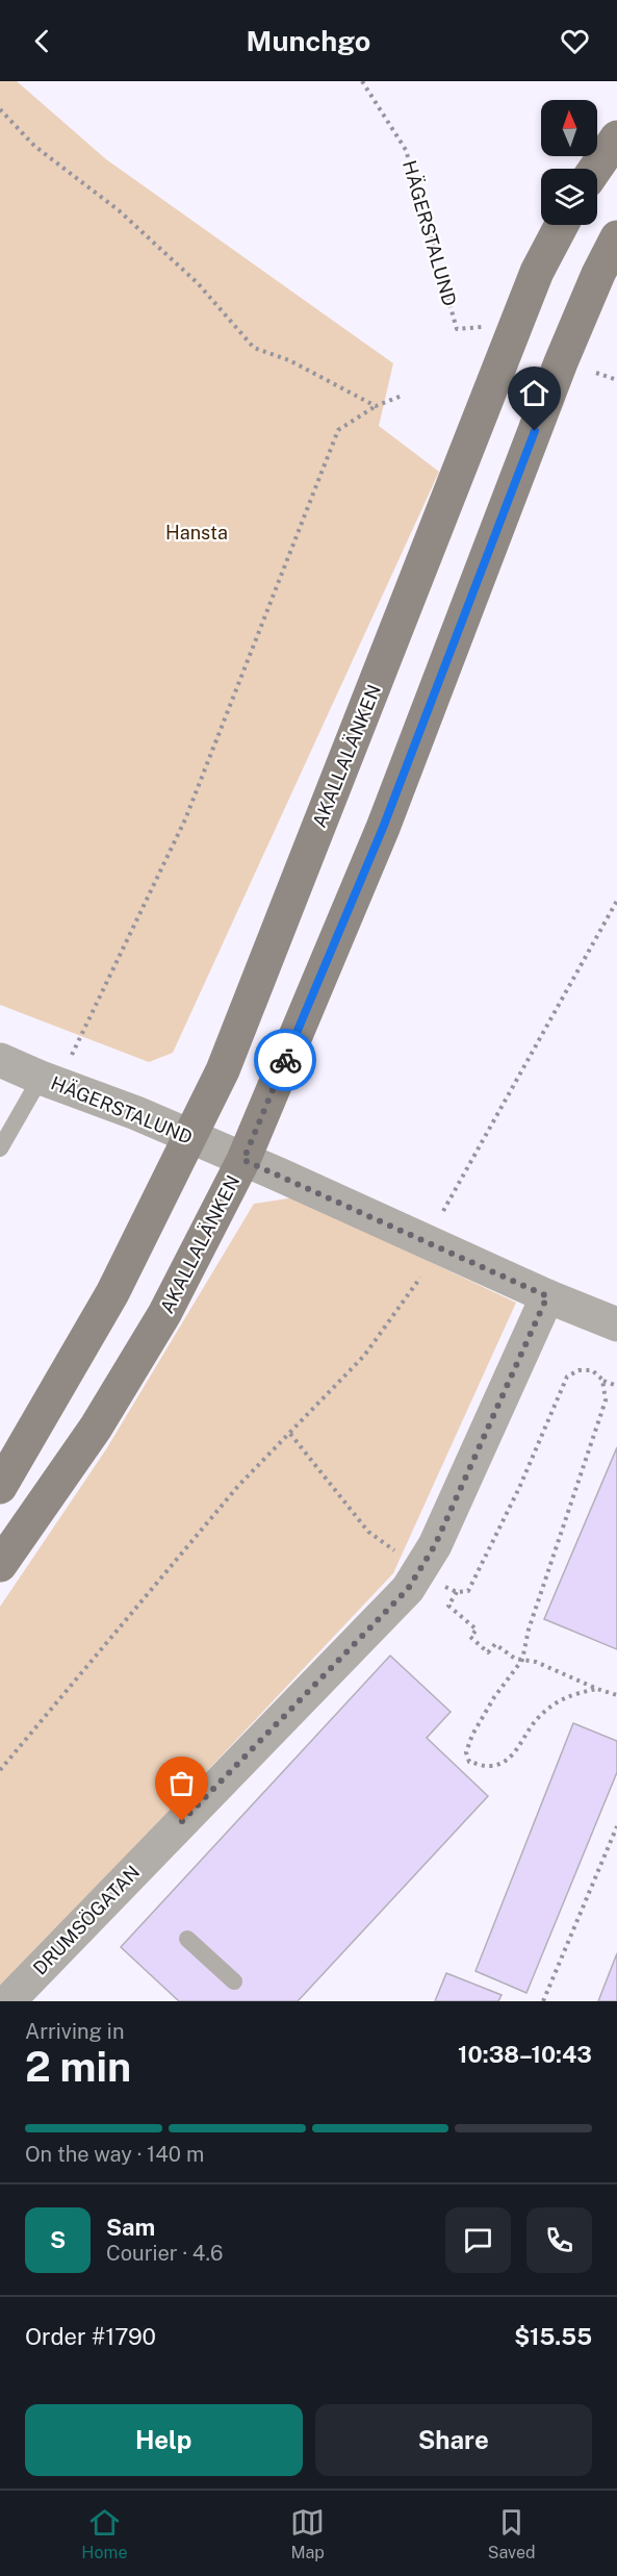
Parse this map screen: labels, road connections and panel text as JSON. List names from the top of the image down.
{
  "streets": {
    "main road": ["AKALLALÄNKEN"],
    "street": ["HÄGERSTALUND", "DRUMSÖGATAN"]
  },
  "crossings": [
    ["HÄGERSTALUND", "AKALLALÄNKEN"],
    ["HÄGERSTALUND", "DRUMSÖGATAN"]
  ],
  "parks": ["Hansta"],
  "north": "top",
  "page": {
    "header": "Munchgo",
    "heading": ["2 min", "Arriving in", "10:38–10:43"],
    "panel": [
      "Sam",
      "Courier · 4.6",
      "Order #1790",
      "$15.55"
    ],
    "bar": "On the way · 140 m",
    "round": "S",
    "buttons": ["Help", "Share"],
    "tabs": ["Home", "Map", "Saved"]
  }
}
